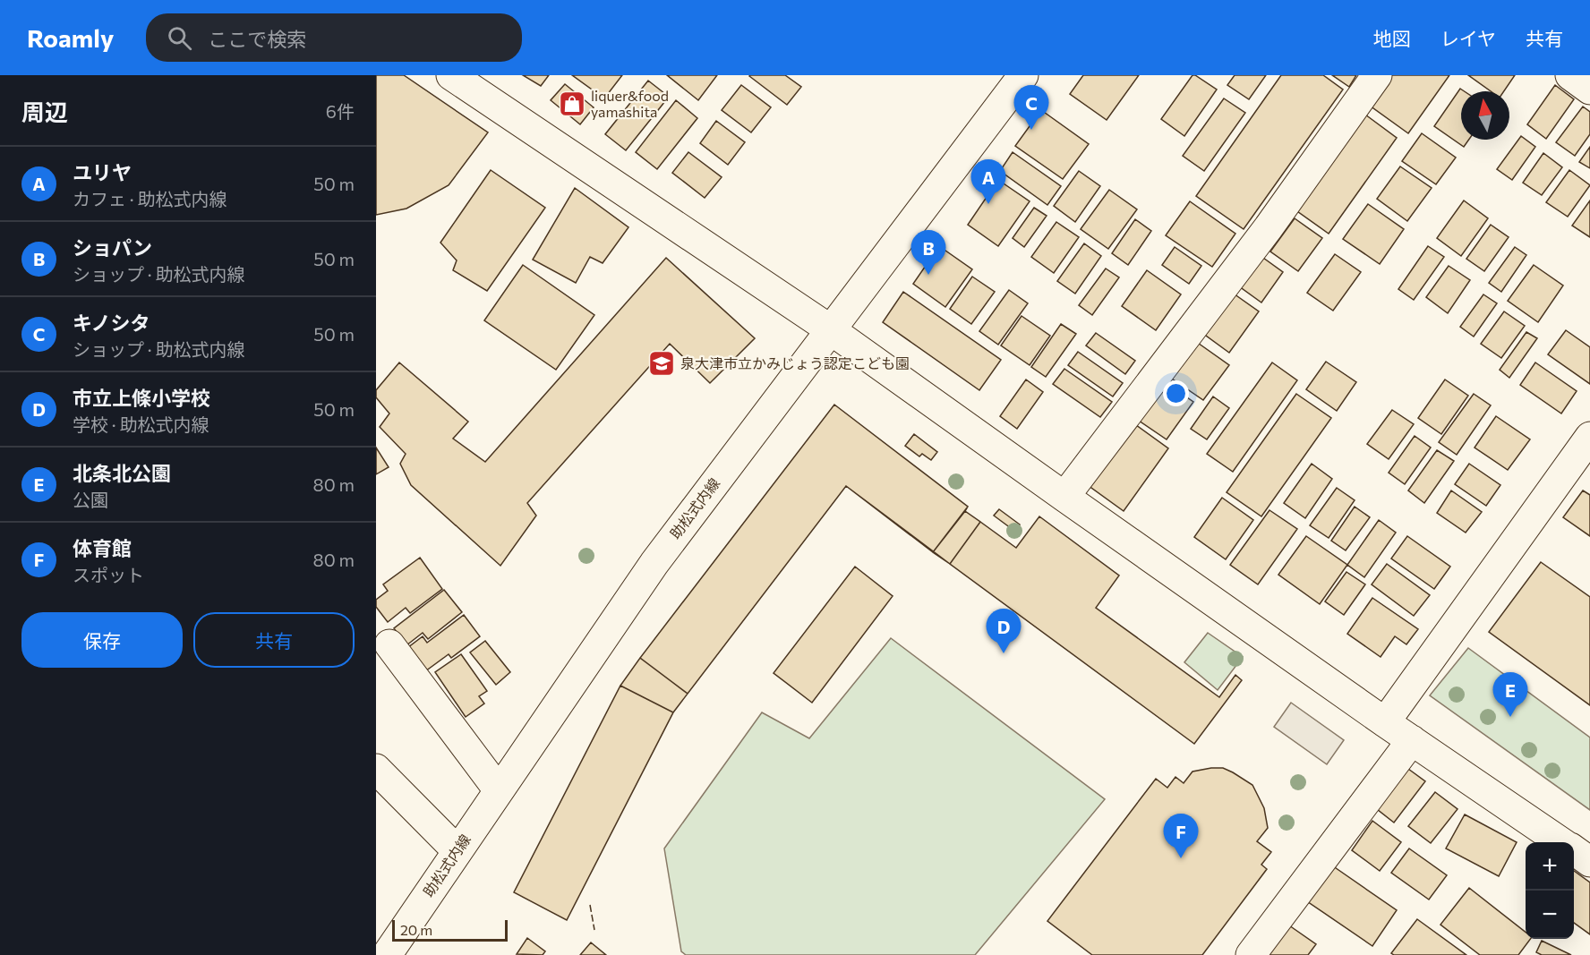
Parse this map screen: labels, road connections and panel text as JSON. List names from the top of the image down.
{
  "streets": {
    "street": ["助松式内線"]
  },
  "places": {
    "shop": ["liquer&food yamashita"],
    "school or university": ["泉大津市立かみじょう認定こども園"]
  },
  "scale_bar": "20 m",
  "north": "top",
  "page": {
    "header": "Roamly",
    "search": "ここで検索",
    "nav": ["地図", "レイヤ", "共有"],
    "heading": ["周辺", "6件"],
    "pins": [
      "C",
      "A",
      "B",
      "D",
      "E",
      "F"
    ],
    "list": [
      {
        "mark": "A",
        "name": "ユリヤ",
        "note": "カフェ · 助松式内線",
        "value": "50 m"
      },
      {
        "mark": "B",
        "name": "ショパン",
        "note": "ショップ · 助松式内線",
        "value": "50 m"
      },
      {
        "mark": "C",
        "name": "キノシタ",
        "note": "ショップ · 助松式内線",
        "value": "50 m"
      },
      {
        "mark": "D",
        "name": "市立上條小学校",
        "note": "学校 · 助松式内線",
        "value": "50 m"
      },
      {
        "mark": "E",
        "name": "北条北公園",
        "note": "公園",
        "value": "80 m"
      },
      {
        "mark": "F",
        "name": "体育館",
        "note": "スポット",
        "value": "80 m"
      }
    ],
    "buttons": ["保存", "共有"],
    "map_buttons": ["+", "−"],
    "scale": "20 m"
  }
}
